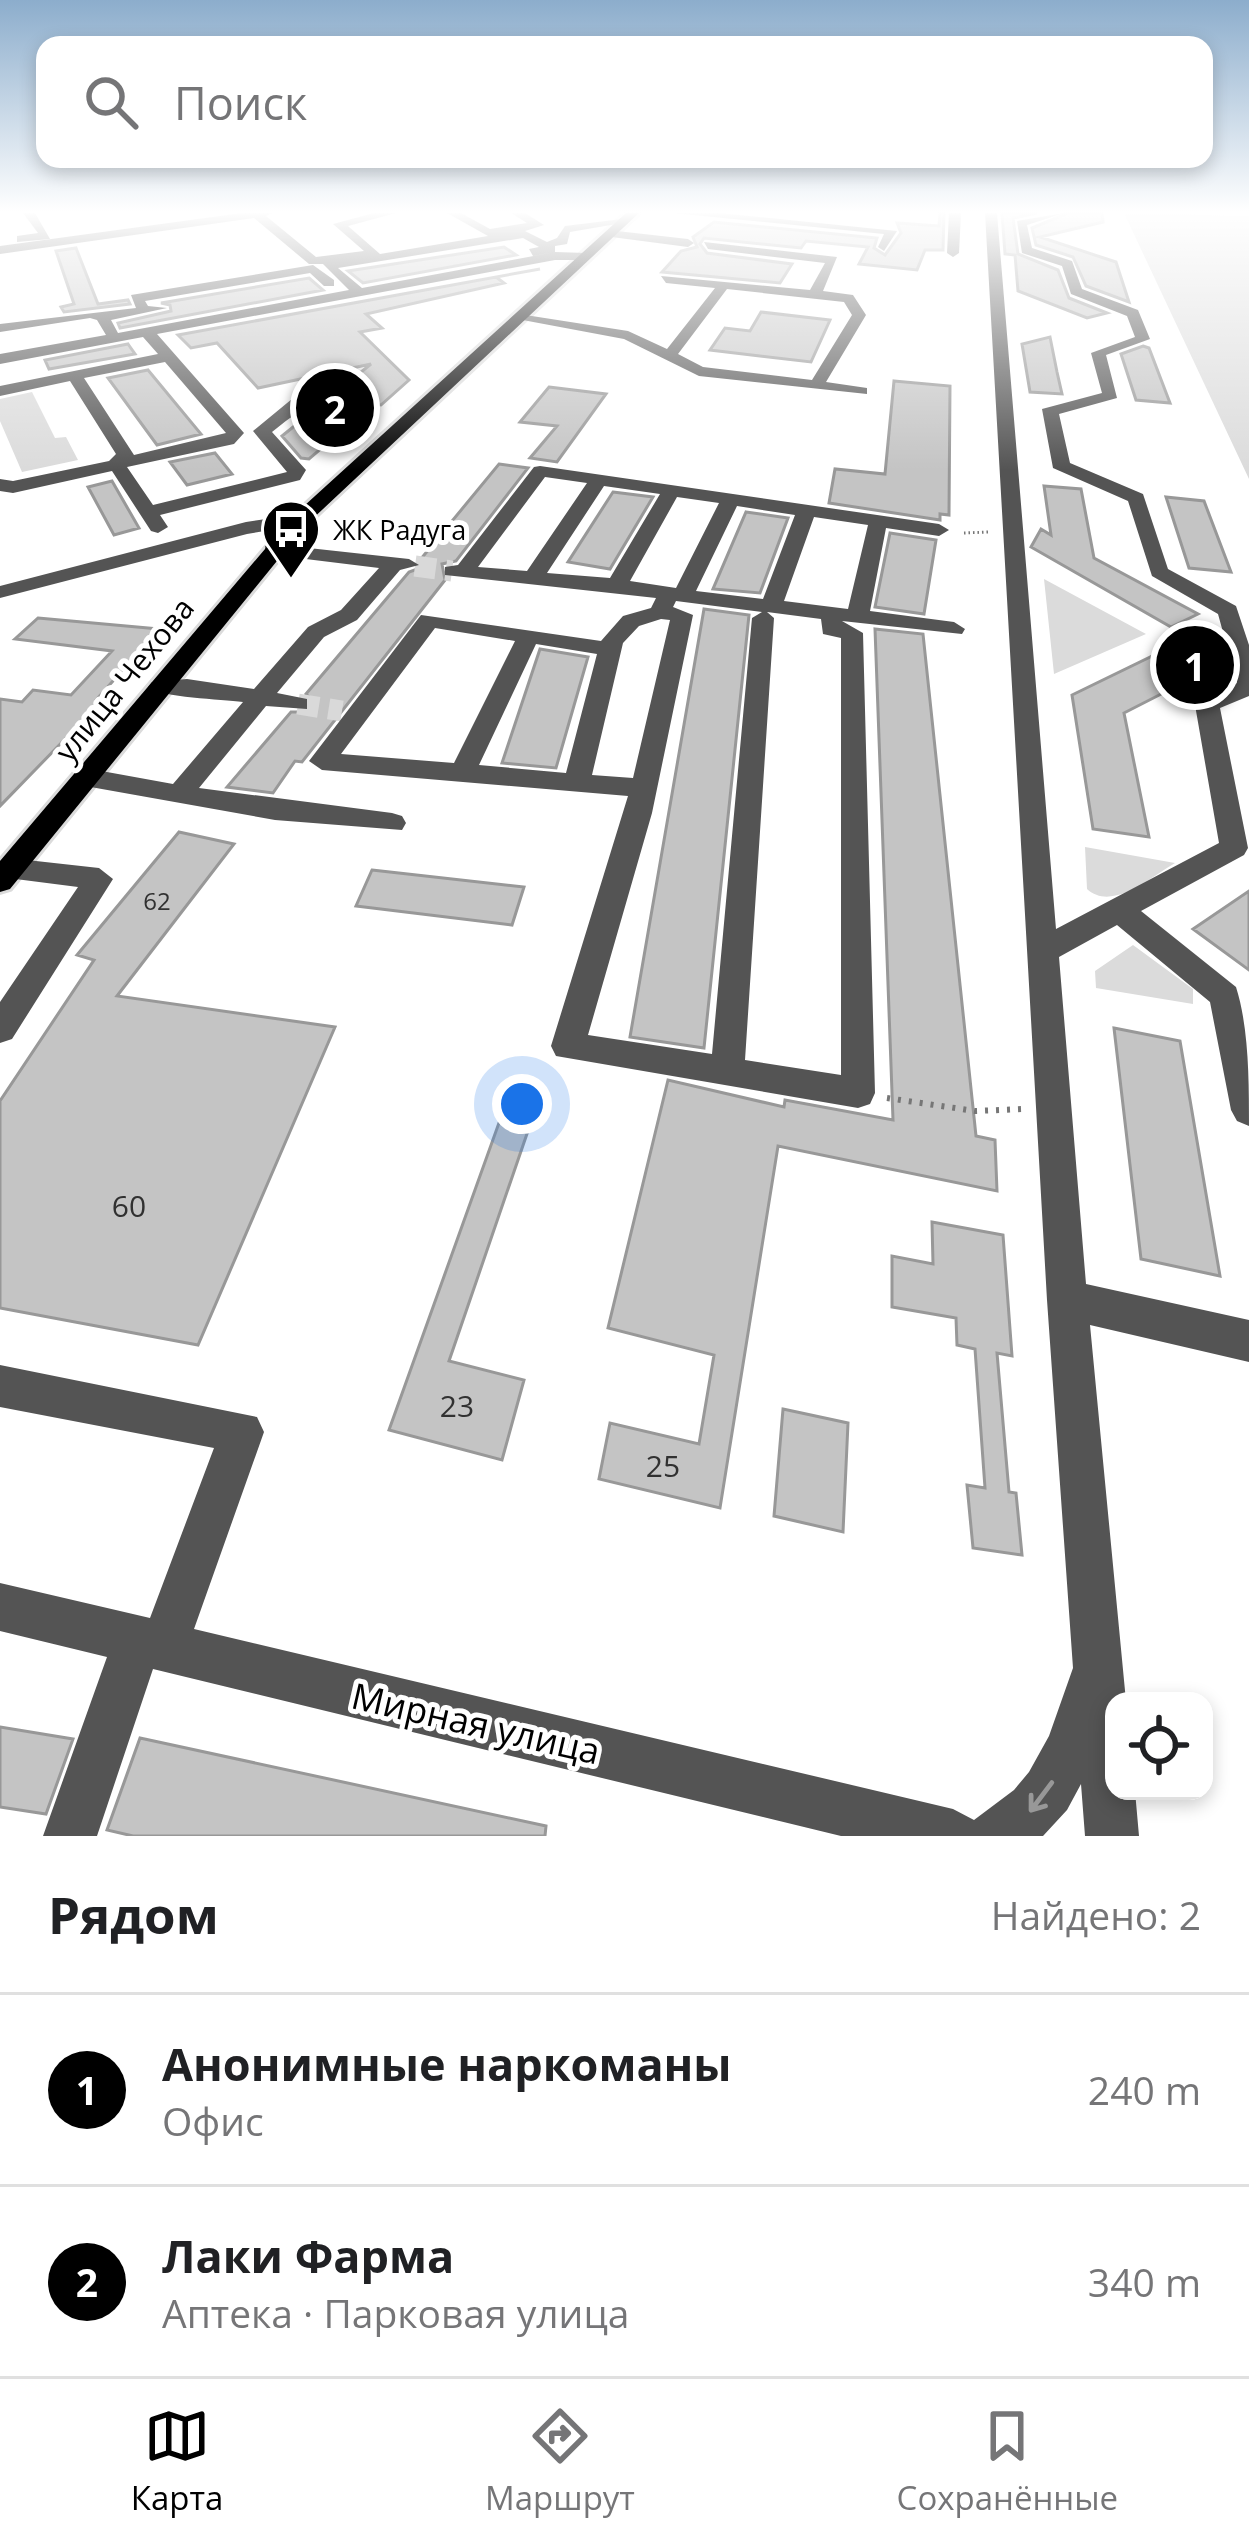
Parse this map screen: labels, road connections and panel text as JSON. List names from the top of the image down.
{
  "streets": {
    "main road": ["улица Чехова"],
    "street": ["Мирная улица"]
  },
  "places": {
    "bus stop": ["ЖК Радуга"]
  },
  "house_numbers": [
    "62",
    "60",
    "23",
    "25"
  ],
  "page": {
    "search": "Поиск",
    "pins": ["2", "1"],
    "heading": ["Рядом", "Найдено: 2"],
    "list": [
      {
        "mark": "1",
        "name": "Анонимные наркоманы",
        "note": "Офис",
        "value": "240 m"
      },
      {
        "mark": "2",
        "name": "Лаки Фарма",
        "note": "Аптека · Парковая улица",
        "value": "340 m"
      }
    ],
    "nav": ["Карта", "Маршрут", "Сохранённые"]
  }
}
